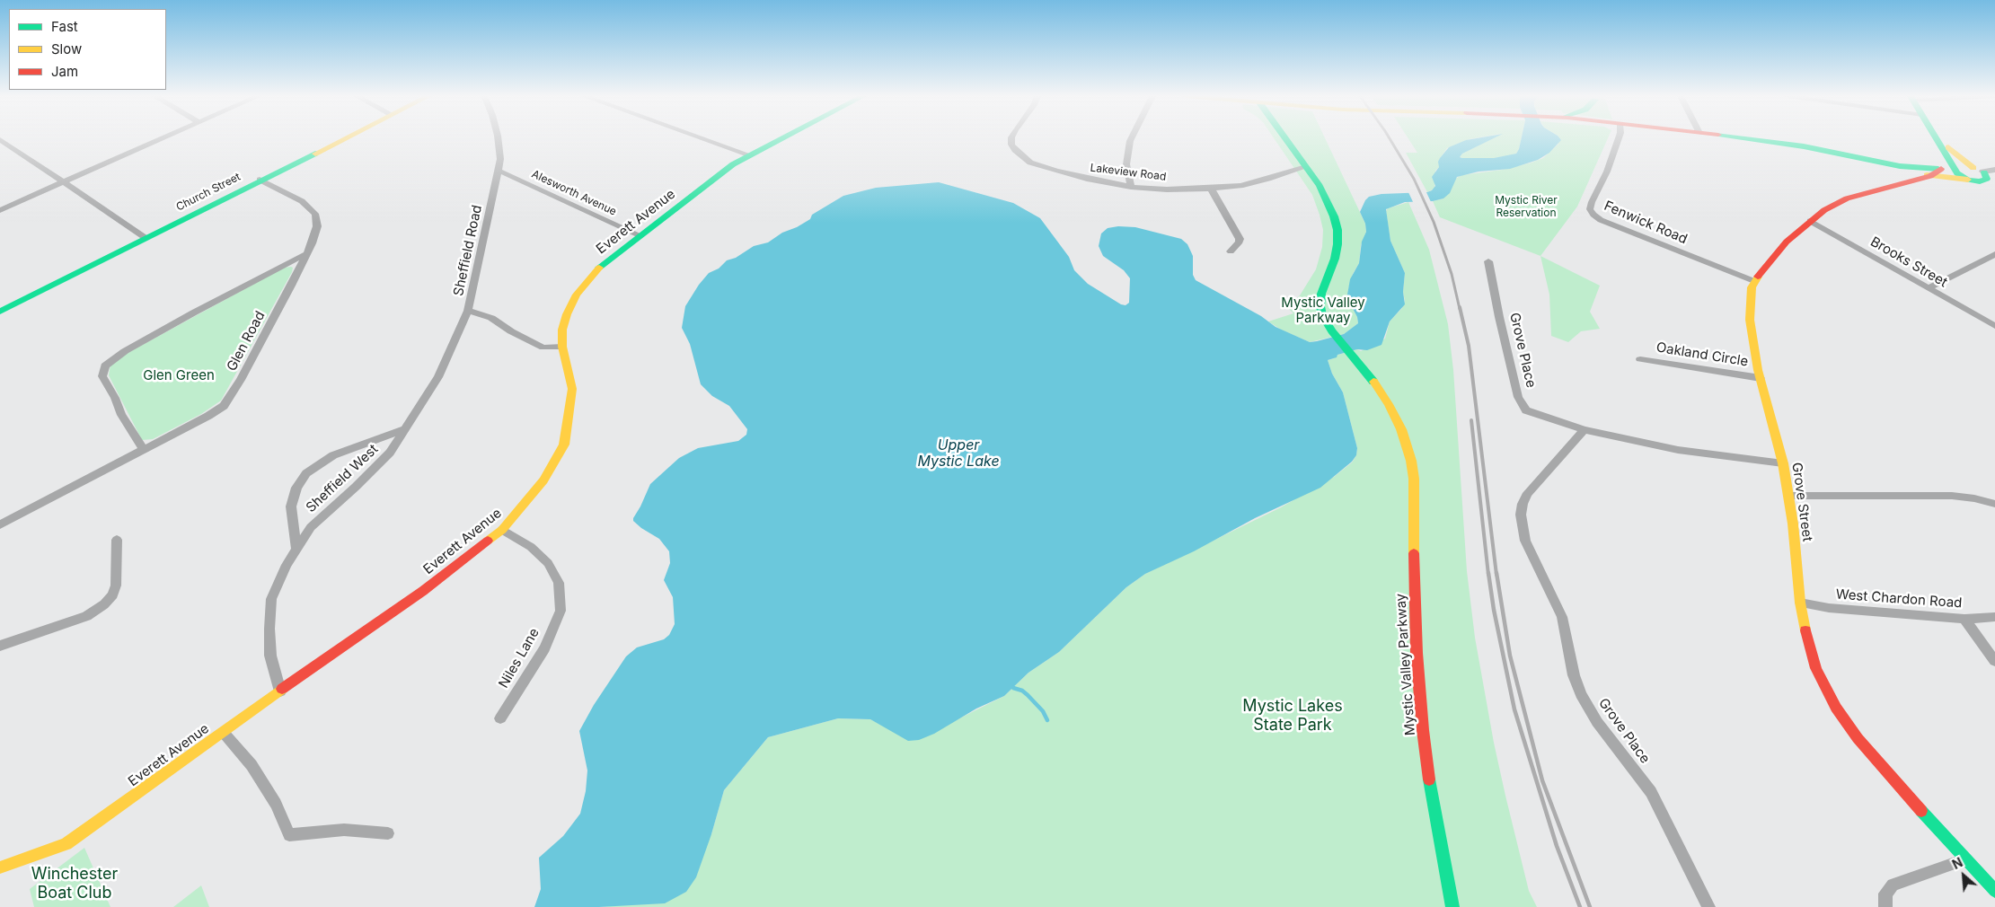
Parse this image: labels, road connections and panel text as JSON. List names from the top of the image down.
{
  "streets": {
    "main road": [
      "Church Street",
      "Everett Avenue",
      "Grove Street",
      "Mystic Valley Parkway"
    ],
    "street": [
      "Lakeview Road",
      "Alesworth Avenue",
      "Fenwick Road",
      "Sheffield Road",
      "Brooks Street",
      "Glen Road",
      "Grove Place",
      "Oakland Circle",
      "Sheffield West",
      "West Chardon Road",
      "Niles Lane"
    ]
  },
  "crossings": [
    ["Lakeview Road", "Mystic Valley Parkway"],
    ["Church Street", "Glen Road"],
    ["Alesworth Avenue", "Everett Avenue"],
    ["Alesworth Avenue", "Sheffield Road"],
    ["Everett Avenue", "Sheffield Road"],
    ["Everett Avenue", "Sheffield West"],
    ["Everett Avenue", "Niles Lane"],
    ["Fenwick Road", "Grove Street"],
    ["Sheffield Road", "Sheffield West"],
    ["Grove Place", "Grove Street"],
    ["Oakland Circle", "Grove Street"],
    ["Grove Street", "West Chardon Road"]
  ],
  "water": ["Upper Mystic Lake"],
  "parks": [
    "Mystic River Reservation",
    "Mystic Valley Parkway",
    "Glen Green",
    "Mystic Lakes State Park",
    "Winchester Boat Club"
  ],
  "legend": ["Fast", "Slow", "Jam"],
  "north": "top left"
}
